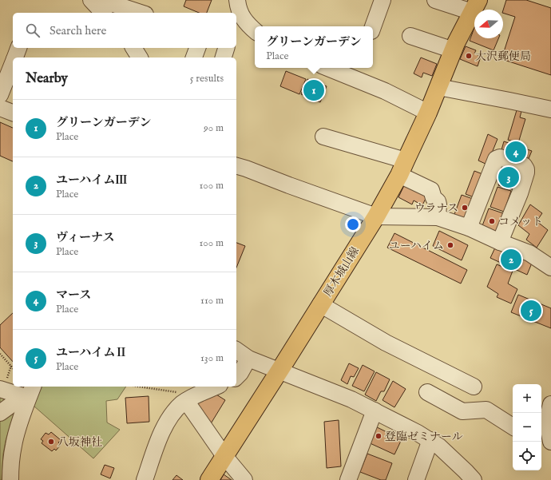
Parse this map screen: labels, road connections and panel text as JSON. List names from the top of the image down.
{
  "streets": {
    "main road": ["厚木城山線"]
  },
  "places": [
    "大沢郵便局",
    "ウラナス",
    "コメット",
    "ユーハイム",
    "登臨ゼミナール",
    "八坂神社"
  ],
  "north": "left",
  "page": {
    "search": "Search here",
    "popup": ["グリーンガーデン", "Place"],
    "heading": ["Nearby", "5 results"],
    "pins": [
      "1",
      "4",
      "3",
      "2",
      "5"
    ],
    "list": [
      {
        "mark": "1",
        "name": "グリーンガーデン",
        "note": "Place",
        "value": "90 m"
      },
      {
        "mark": "2",
        "name": "ユーハイムⅢ",
        "note": "Place",
        "value": "100 m"
      },
      {
        "mark": "3",
        "name": "ヴィーナス",
        "note": "Place",
        "value": "100 m"
      },
      {
        "mark": "4",
        "name": "マース",
        "note": "Place",
        "value": "110 m"
      },
      {
        "mark": "5",
        "name": "ユーハイムⅡ",
        "note": "Place",
        "value": "130 m"
      }
    ],
    "map_buttons": ["+", "−"]
  }
}
